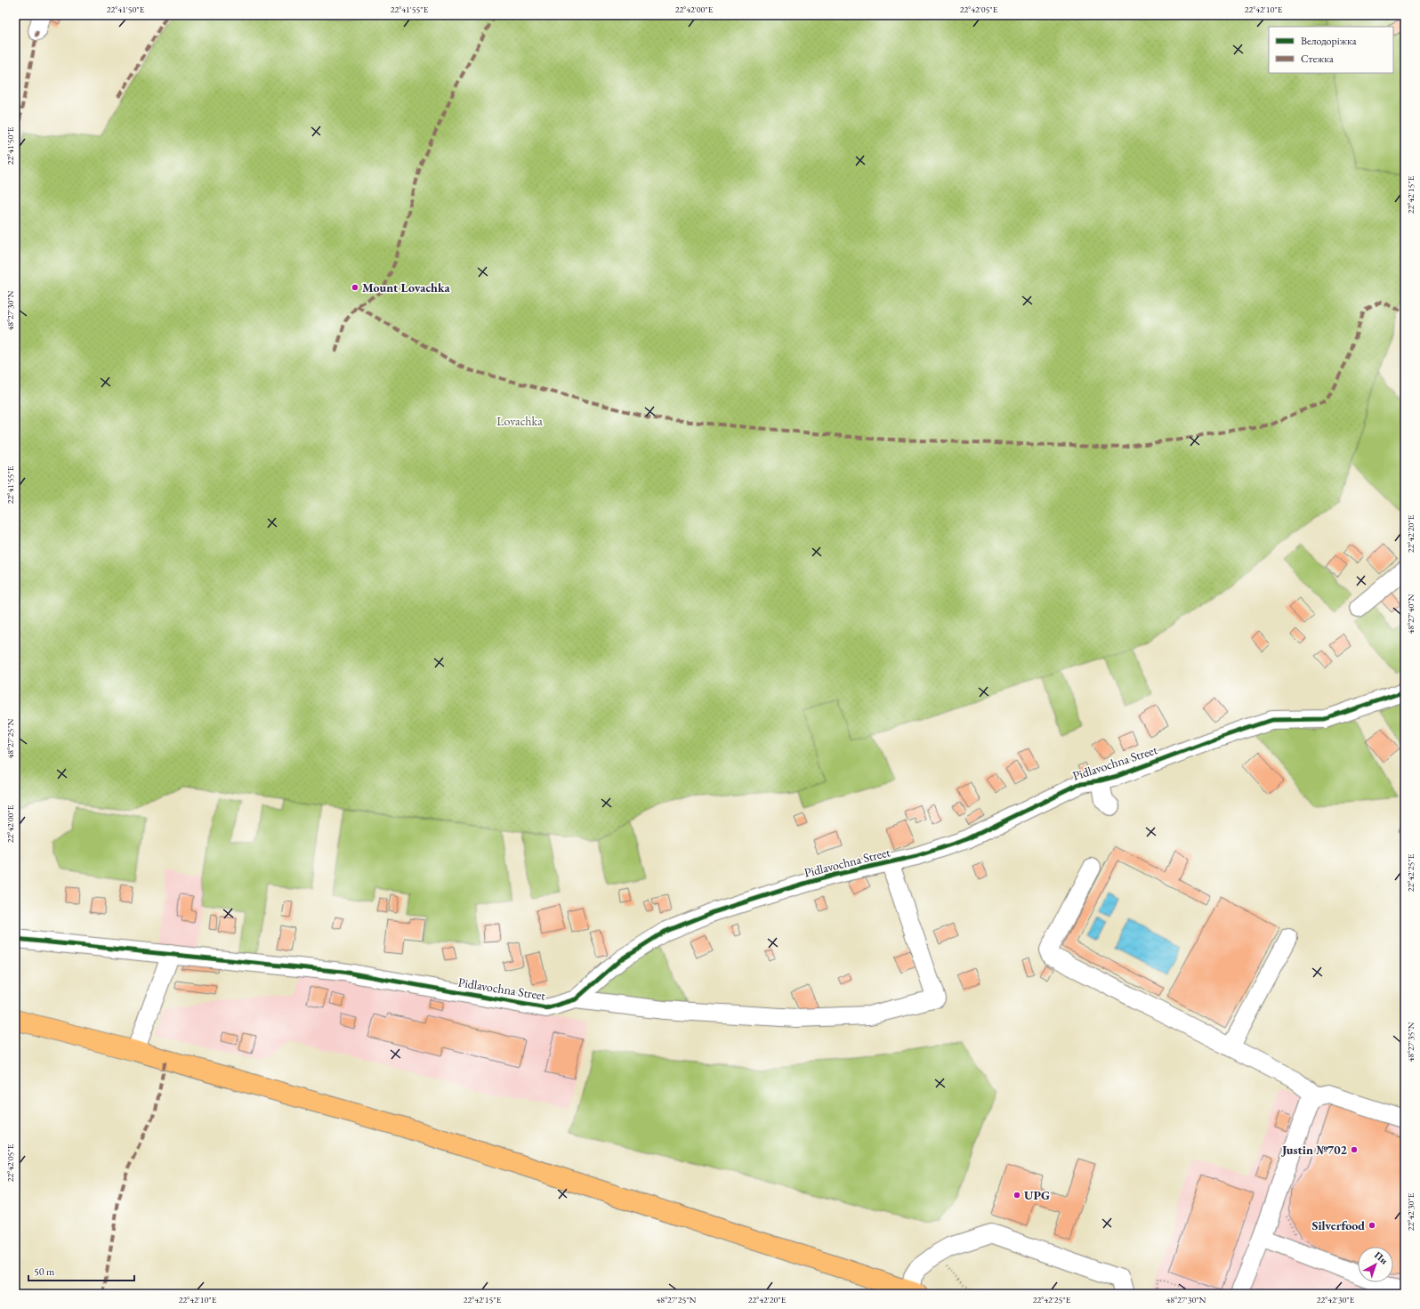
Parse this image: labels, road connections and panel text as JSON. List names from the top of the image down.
{
  "streets": {
    "street": ["Pidlavochna Street"]
  },
  "parks": ["Lovachka"],
  "places": [
    "Mount Lovachka",
    "Justin №702",
    "UPG",
    "Silverfood"
  ],
  "legend": ["Велодоріжка", "Стежка"],
  "scale_bar": "50 m",
  "north": "top right",
  "coordinates": [
    "22°41'50\"E",
    "22°41'55\"E",
    "22°42'00\"E",
    "22°42'05\"E",
    "22°42'10\"E",
    "22°42'15\"E",
    "48°27'30\"N",
    "22°42'20\"E",
    "48°27'40\"N",
    "48°27'25\"N",
    "22°42'25\"E",
    "48°27'35\"N",
    "22°42'30\"E"
  ]
}
